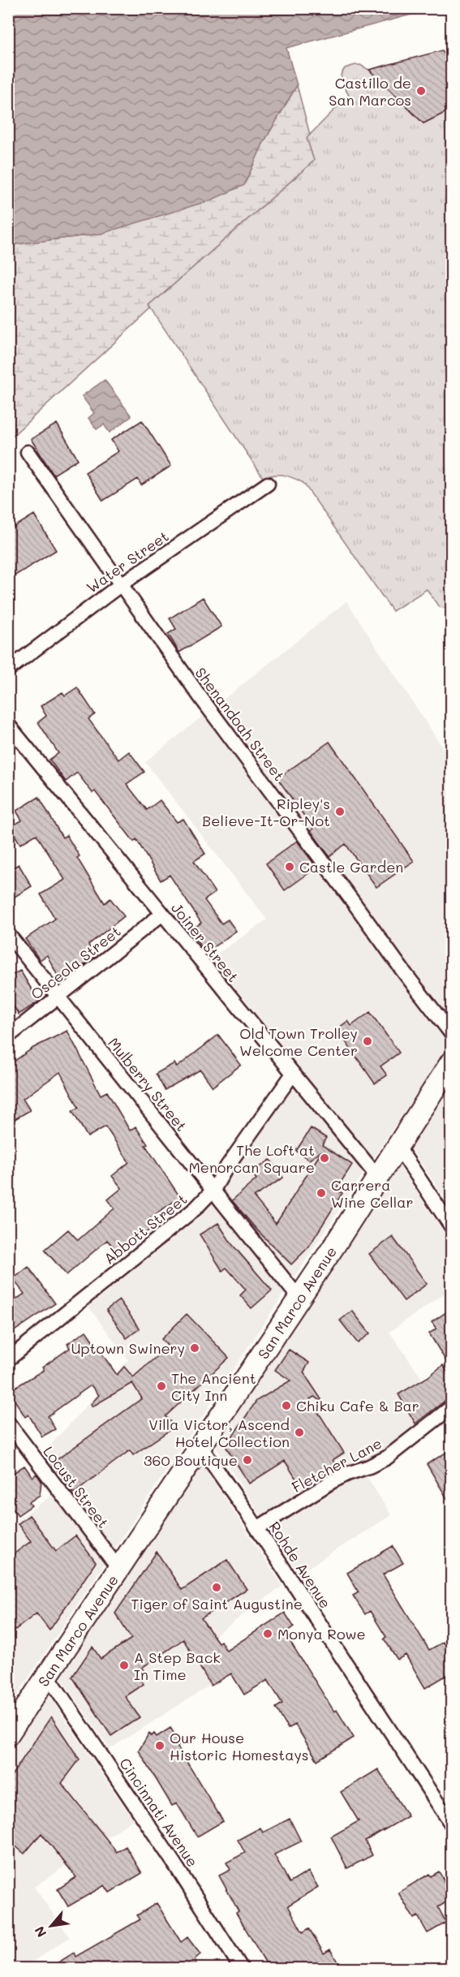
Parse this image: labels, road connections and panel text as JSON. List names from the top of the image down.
{
  "streets": {
    "main road": ["San Marco Avenue"],
    "street": [
      "Water Street",
      "Shenandoah Street",
      "Joiner Street",
      "Osceola Street",
      "Mulberry Street",
      "Abbott Street",
      "Fletcher Lane",
      "Locust Street",
      "Rohde Avenue",
      "Cincinnati Avenue"
    ]
  },
  "crossings": [
    ["Water Street", "Shenandoah Street"],
    ["Joiner Street", "Osceola Street"],
    ["Joiner Street", "Abbott Street"],
    ["Joiner Street", "San Marco Avenue"],
    ["Osceola Street", "Mulberry Street"],
    ["Mulberry Street", "Abbott Street"],
    ["Mulberry Street", "San Marco Avenue"],
    ["San Marco Avenue", "Locust Street"],
    ["San Marco Avenue", "Rohde Avenue"],
    ["San Marco Avenue", "Cincinnati Avenue"],
    ["Fletcher Lane", "Rohde Avenue"]
  ],
  "places": [
    "Castillo de San Marcos",
    "Ripley's Believe-It-Or-Not",
    "Castle Garden",
    "Old Town Trolley Welcome Center",
    "The Loft at Menorcan Square",
    "Carrera Wine Cellar",
    "Uptown Swinery",
    "The Ancient City Inn",
    "Chiku Cafe & Bar",
    "Villa Victor, Ascend Hotel Collection",
    "360 Boutique",
    "Tiger of Saint Augustine",
    "Monya Rowe",
    "A Step Back In Time",
    "Our House Historic Homestays"
  ],
  "north": "bottom left"
}
